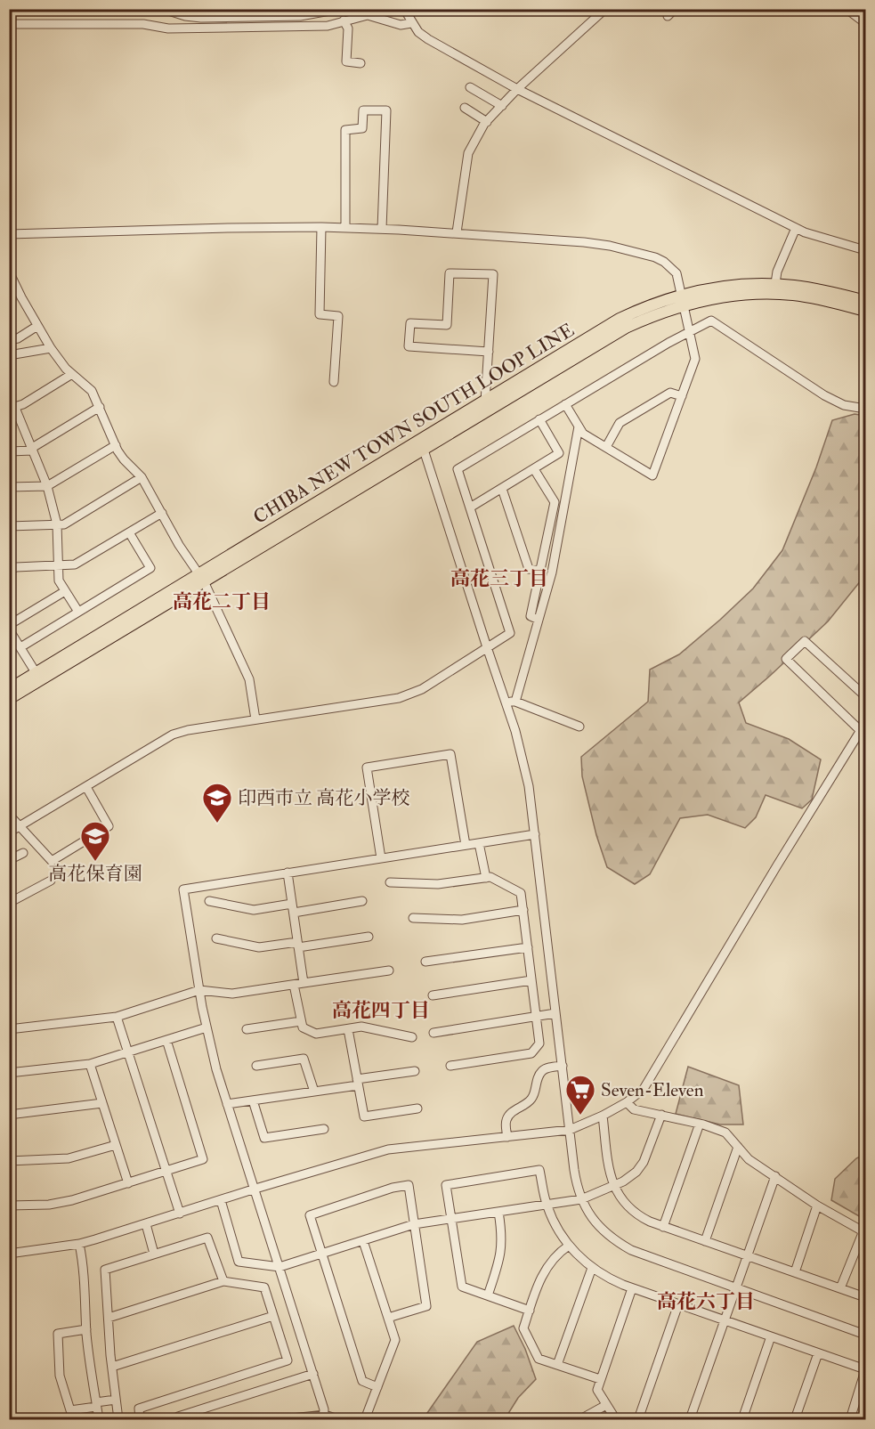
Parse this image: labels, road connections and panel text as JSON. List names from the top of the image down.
{
  "streets": {
    "main road": ["CHIBA NEW TOWN SOUTH LOOP LINE"]
  },
  "districts": [
    "高花三丁目",
    "高花二丁目",
    "高花四丁目",
    "高花六丁目"
  ],
  "places": {
    "school or university": ["印西市立 高花小学校", "高花保育園"],
    "supermarket": ["Seven-Eleven"]
  }
}
